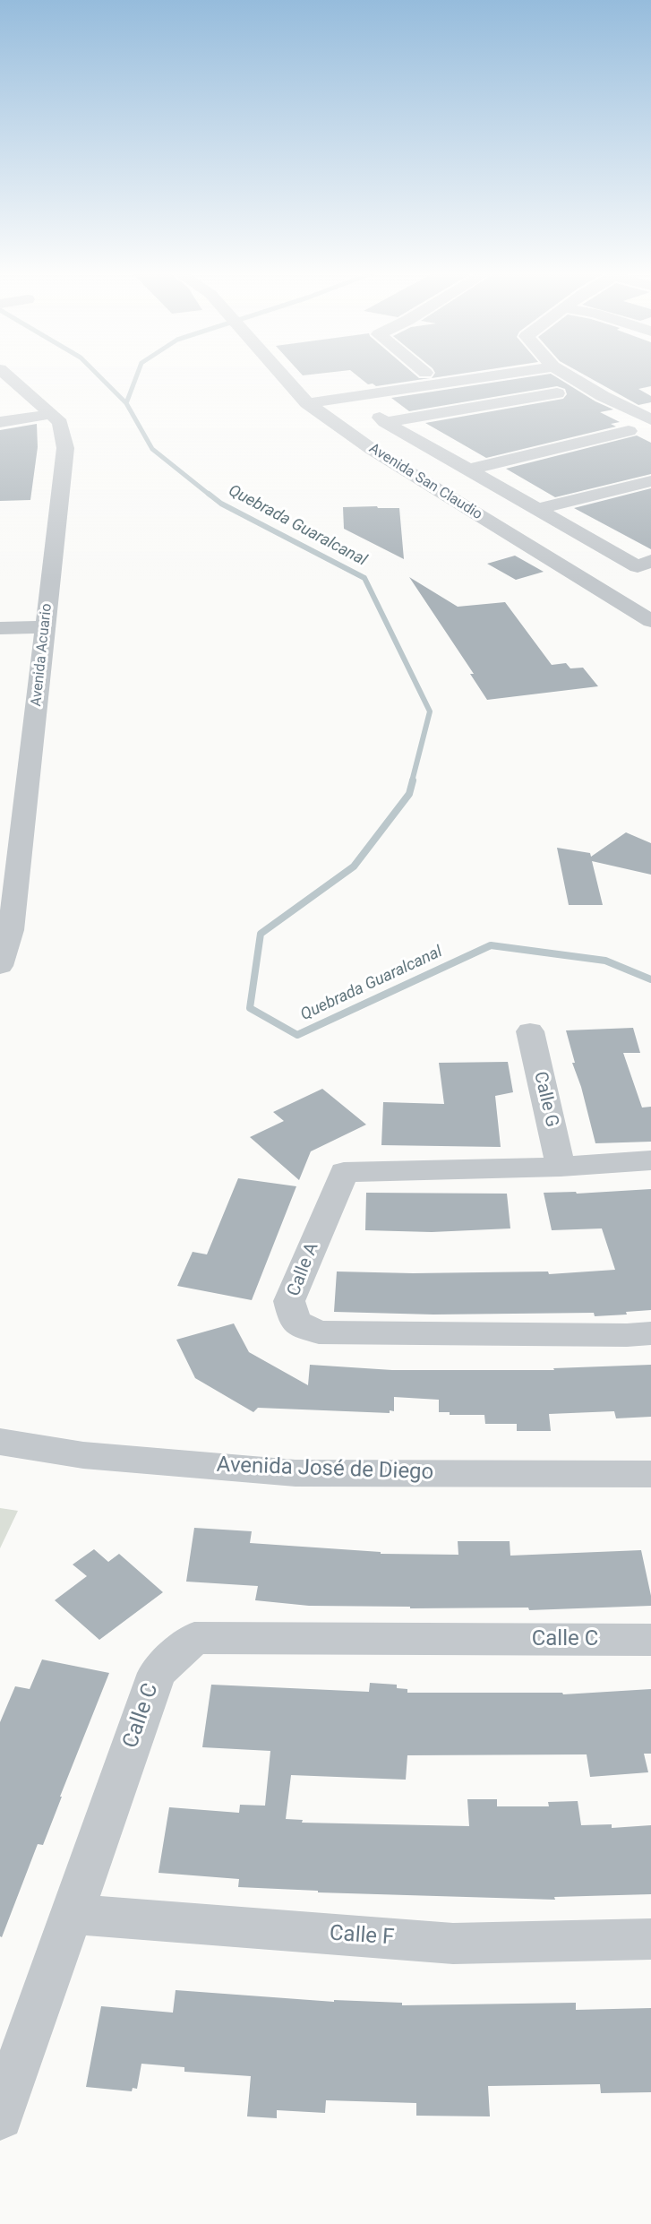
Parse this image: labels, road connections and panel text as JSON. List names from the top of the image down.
{
  "streets": {
    "street": [
      "Avenida San Claudio",
      "Avenida Acuario",
      "Calle G",
      "Calle A",
      "Avenida José de Diego",
      "Calle C",
      "Calle F"
    ]
  },
  "crossings": [
    ["Calle G", "Calle A"],
    ["Calle C", "Calle F"]
  ],
  "water": ["Quebrada Guaralcanal"]
}
